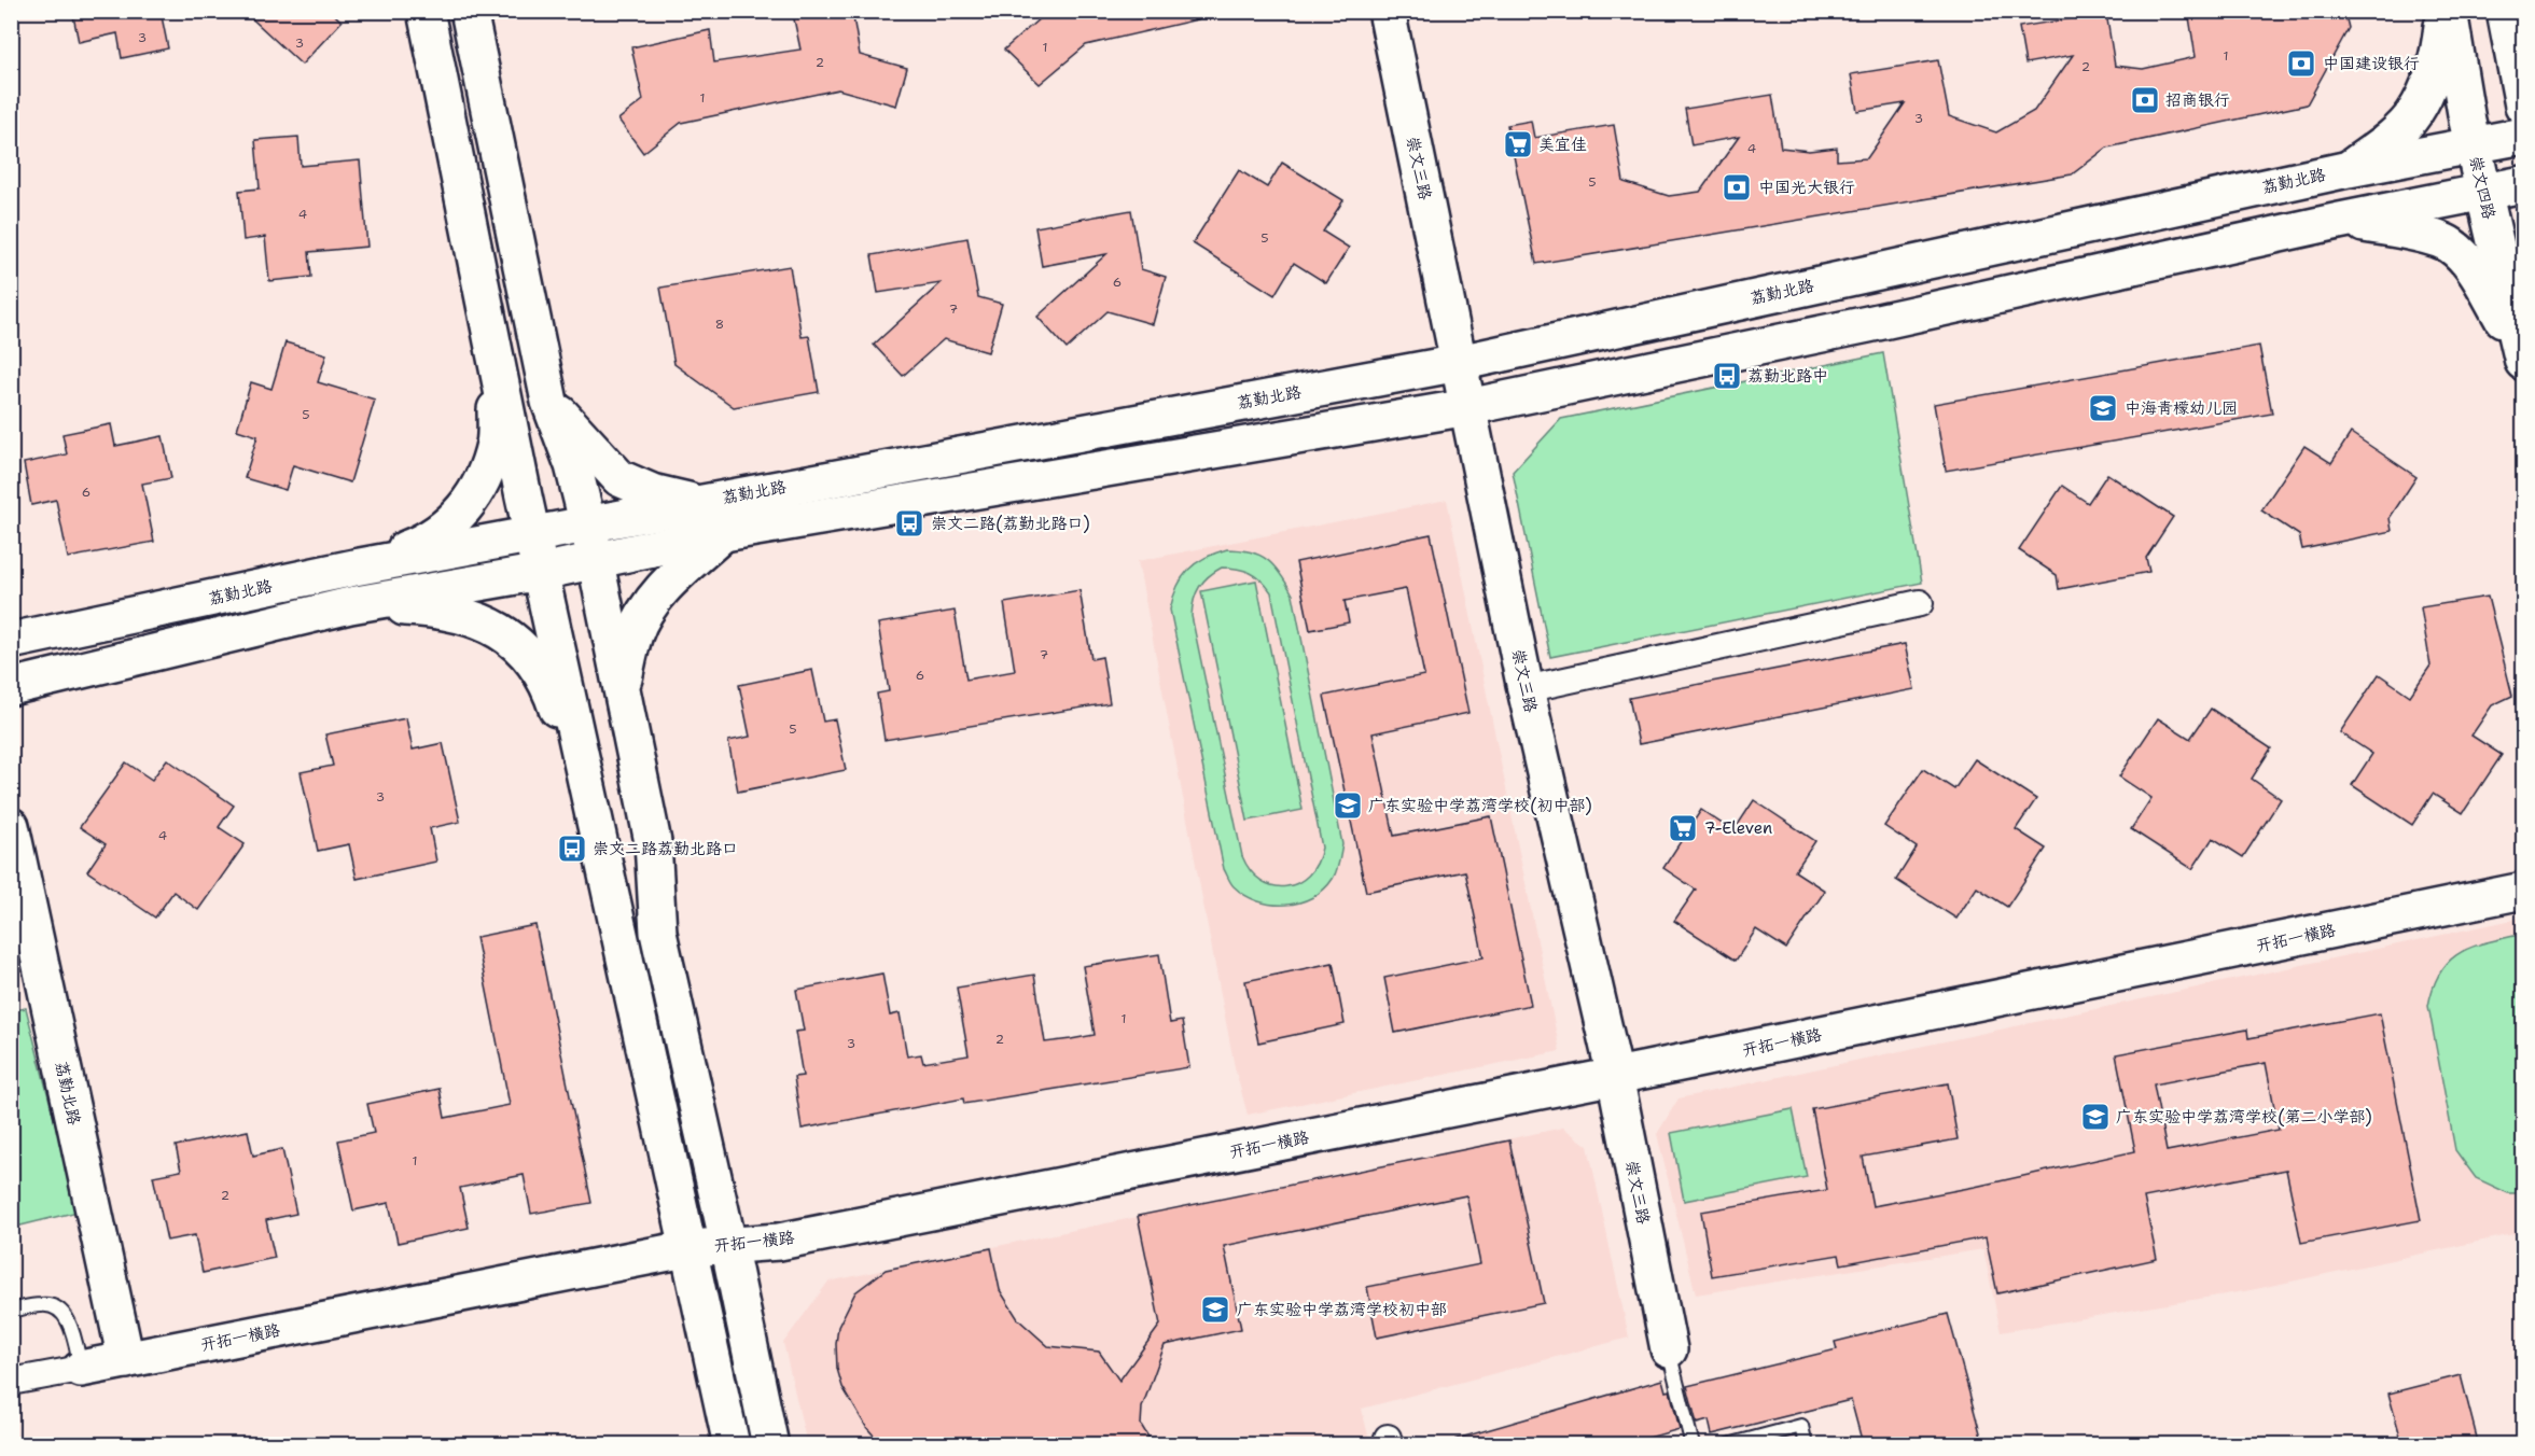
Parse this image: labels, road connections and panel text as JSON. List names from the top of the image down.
{
  "streets": {
    "main road": [
      "崇文三路",
      "荔勤北路",
      "崇文四路",
      "开拓一横路"
    ]
  },
  "crossings": [
    ["崇文三路", "荔勤北路"],
    ["崇文三路", "开拓一横路"],
    ["荔勤北路", "崇文四路"],
    ["荔勤北路", "开拓一横路"]
  ],
  "places": {
    "bank": ["中国建设银行", "招商银行", "中国光大银行"],
    "supermarket": ["美宜佳", "7-Eleven"],
    "bus stop": ["荔勤北路中", "崇文二路(荔勤北路口)", "崇文二路荔勤北路口"],
    "school or university": [
      "中海青檬幼儿园",
      "广东实验中学荔湾学校(初中部)",
      "广东实验中学荔湾学校(第二小学部)",
      "广东实验中学荔湾学校初中部"
    ]
  },
  "house_numbers": [
    "3",
    "3",
    "1",
    "1",
    "2",
    "2",
    "1",
    "3",
    "4",
    "5",
    "4",
    "5",
    "6",
    "7",
    "8",
    "5",
    "6",
    "7",
    "6",
    "5",
    "3",
    "4",
    "1",
    "2",
    "3",
    "1",
    "2"
  ]
}
